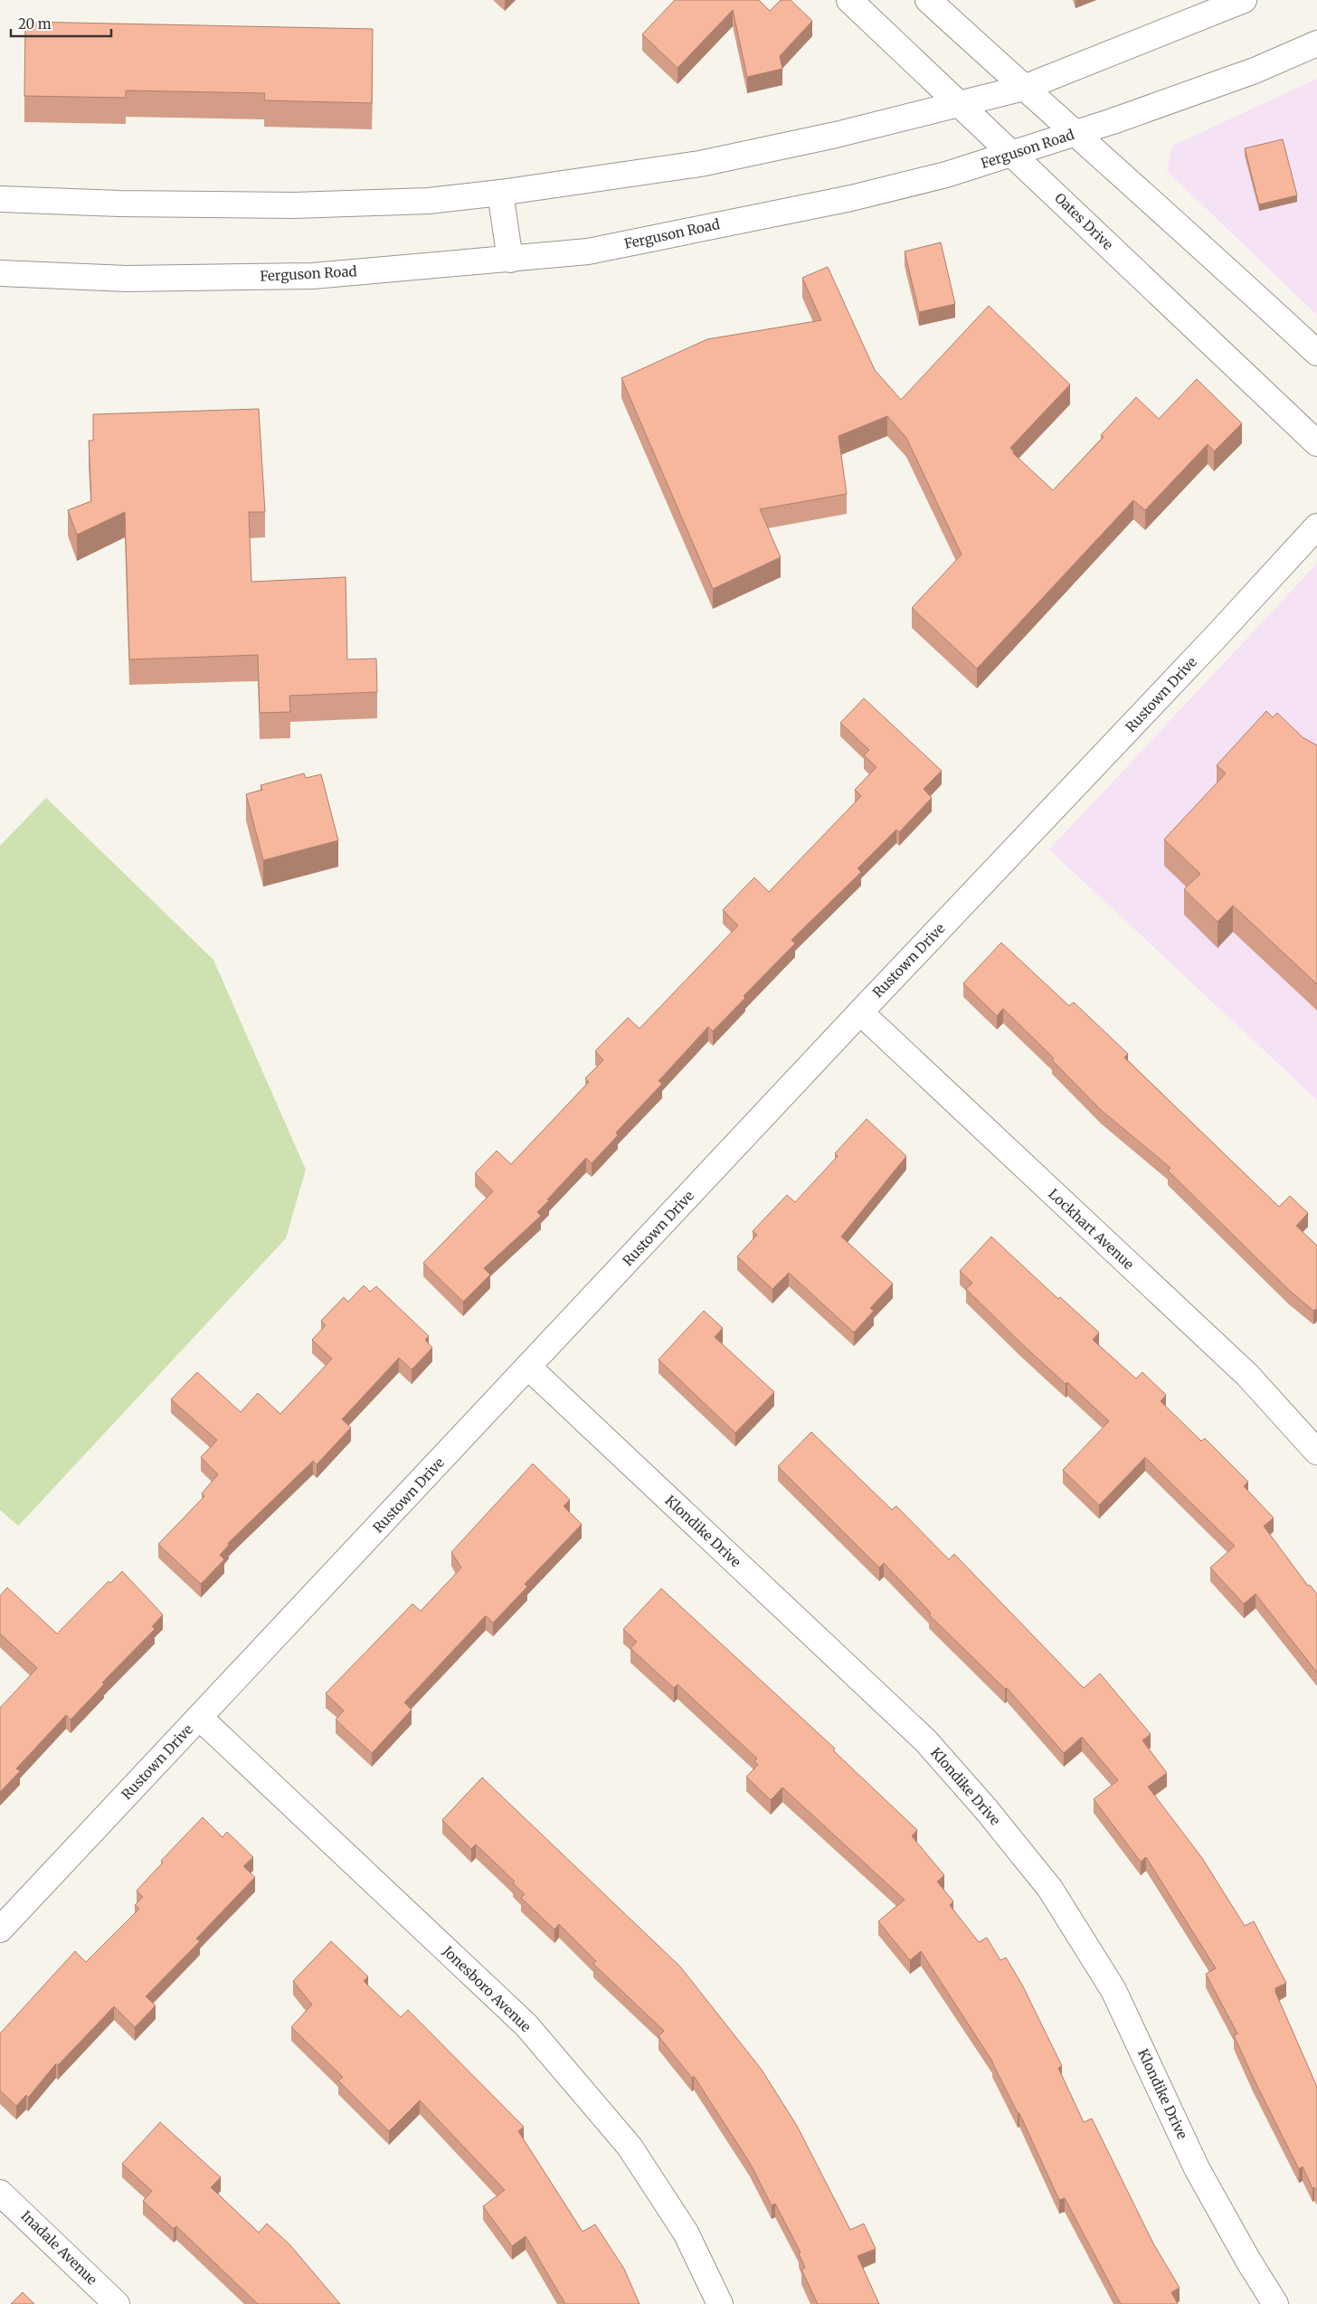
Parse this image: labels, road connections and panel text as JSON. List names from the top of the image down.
{
  "streets": {
    "street": [
      "Ferguson Road",
      "Oates Drive",
      "Rustown Drive",
      "Lockhart Avenue",
      "Klondike Drive",
      "Jonesboro Avenue",
      "Inadale Avenue"
    ]
  },
  "crossings": [
    ["Ferguson Road", "Oates Drive"],
    ["Rustown Drive", "Lockhart Avenue"],
    ["Rustown Drive", "Klondike Drive"],
    ["Rustown Drive", "Jonesboro Avenue"]
  ],
  "scale_bar": "20 m"
}
